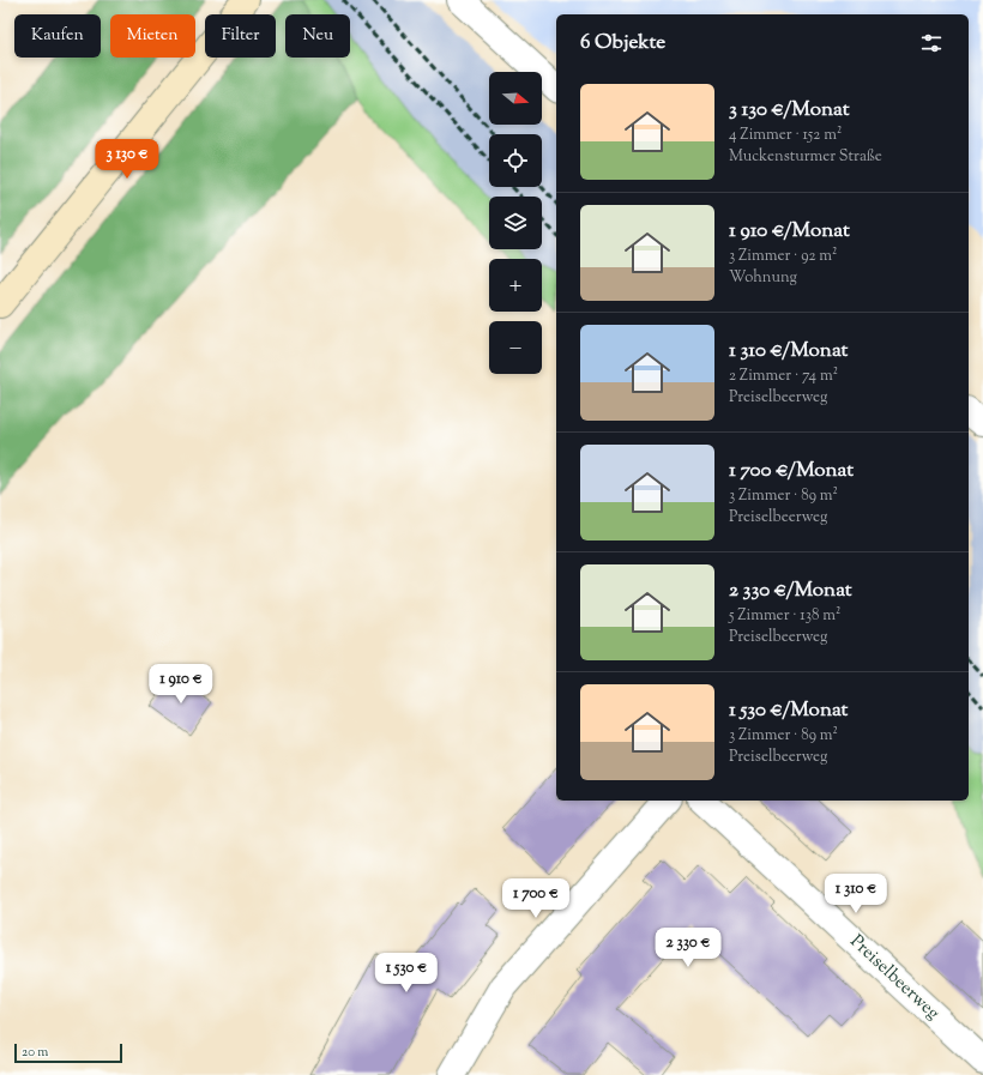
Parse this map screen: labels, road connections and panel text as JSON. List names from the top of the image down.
{
  "streets": {
    "street": ["Preiselbeerweg"]
  },
  "scale_bar": "20 m",
  "north": "right",
  "page": {
    "chip": [
      "Kaufen",
      "Mieten",
      "Filter",
      "Neu"
    ],
    "heading": "6 Objekte",
    "map_buttons": ["+", "−"],
    "list": [
      {
        "name": "3 130 €/Monat",
        "note": "4 Zimmer · 152 m² · Muckensturmer Straße"
      },
      {
        "name": "1 910 €/Monat",
        "note": "3 Zimmer · 92 m² · Wohnung"
      },
      {
        "name": "1 310 €/Monat",
        "note": "2 Zimmer · 74 m² · Preiselbeerweg"
      },
      {
        "name": "1 700 €/Monat",
        "note": "3 Zimmer · 89 m² · Preiselbeerweg"
      },
      {
        "name": "2 330 €/Monat",
        "note": "5 Zimmer · 138 m² · Preiselbeerweg"
      },
      {
        "name": "1 530 €/Monat",
        "note": "3 Zimmer · 89 m² · Preiselbeerweg"
      }
    ],
    "price": [
      "3 130 €",
      "1 910 €",
      "1 310 €",
      "1 700 €",
      "2 330 €",
      "1 530 €"
    ],
    "scale": "20 m"
  }
}
